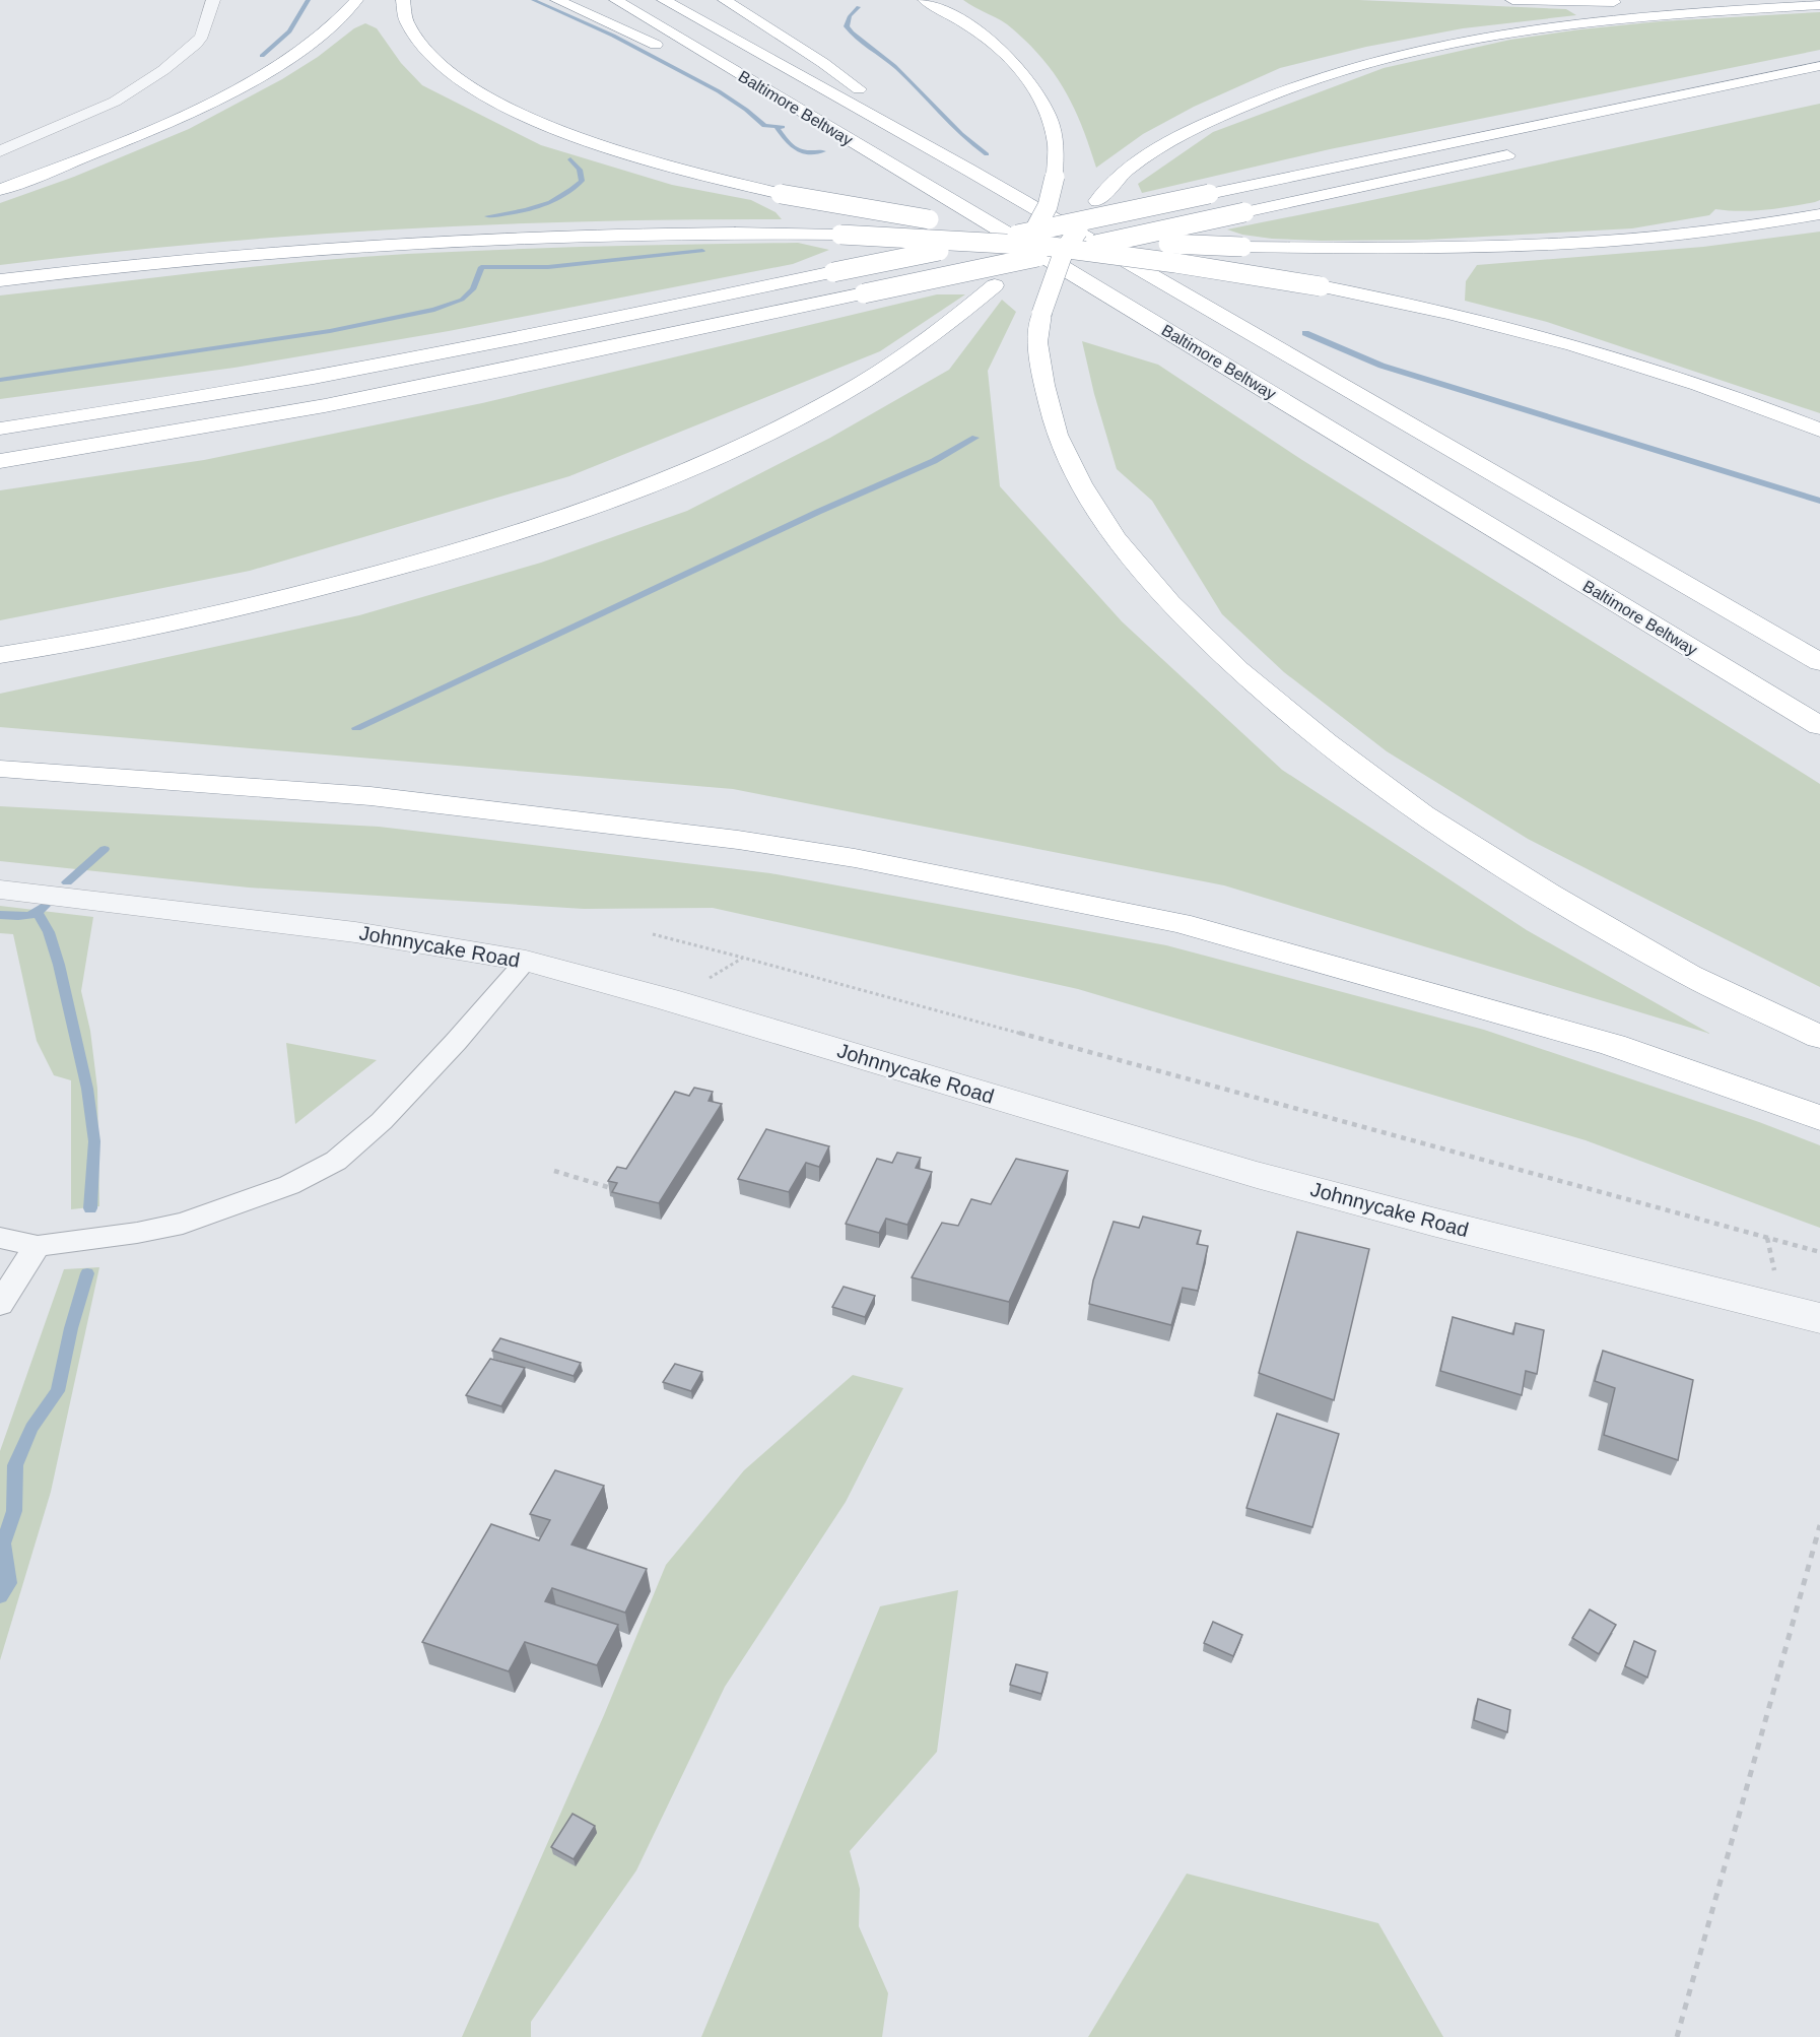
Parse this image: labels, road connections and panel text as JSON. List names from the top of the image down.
{
  "streets": {
    "highway": ["Baltimore Beltway"],
    "street": ["Johnnycake Road"]
  }
}
